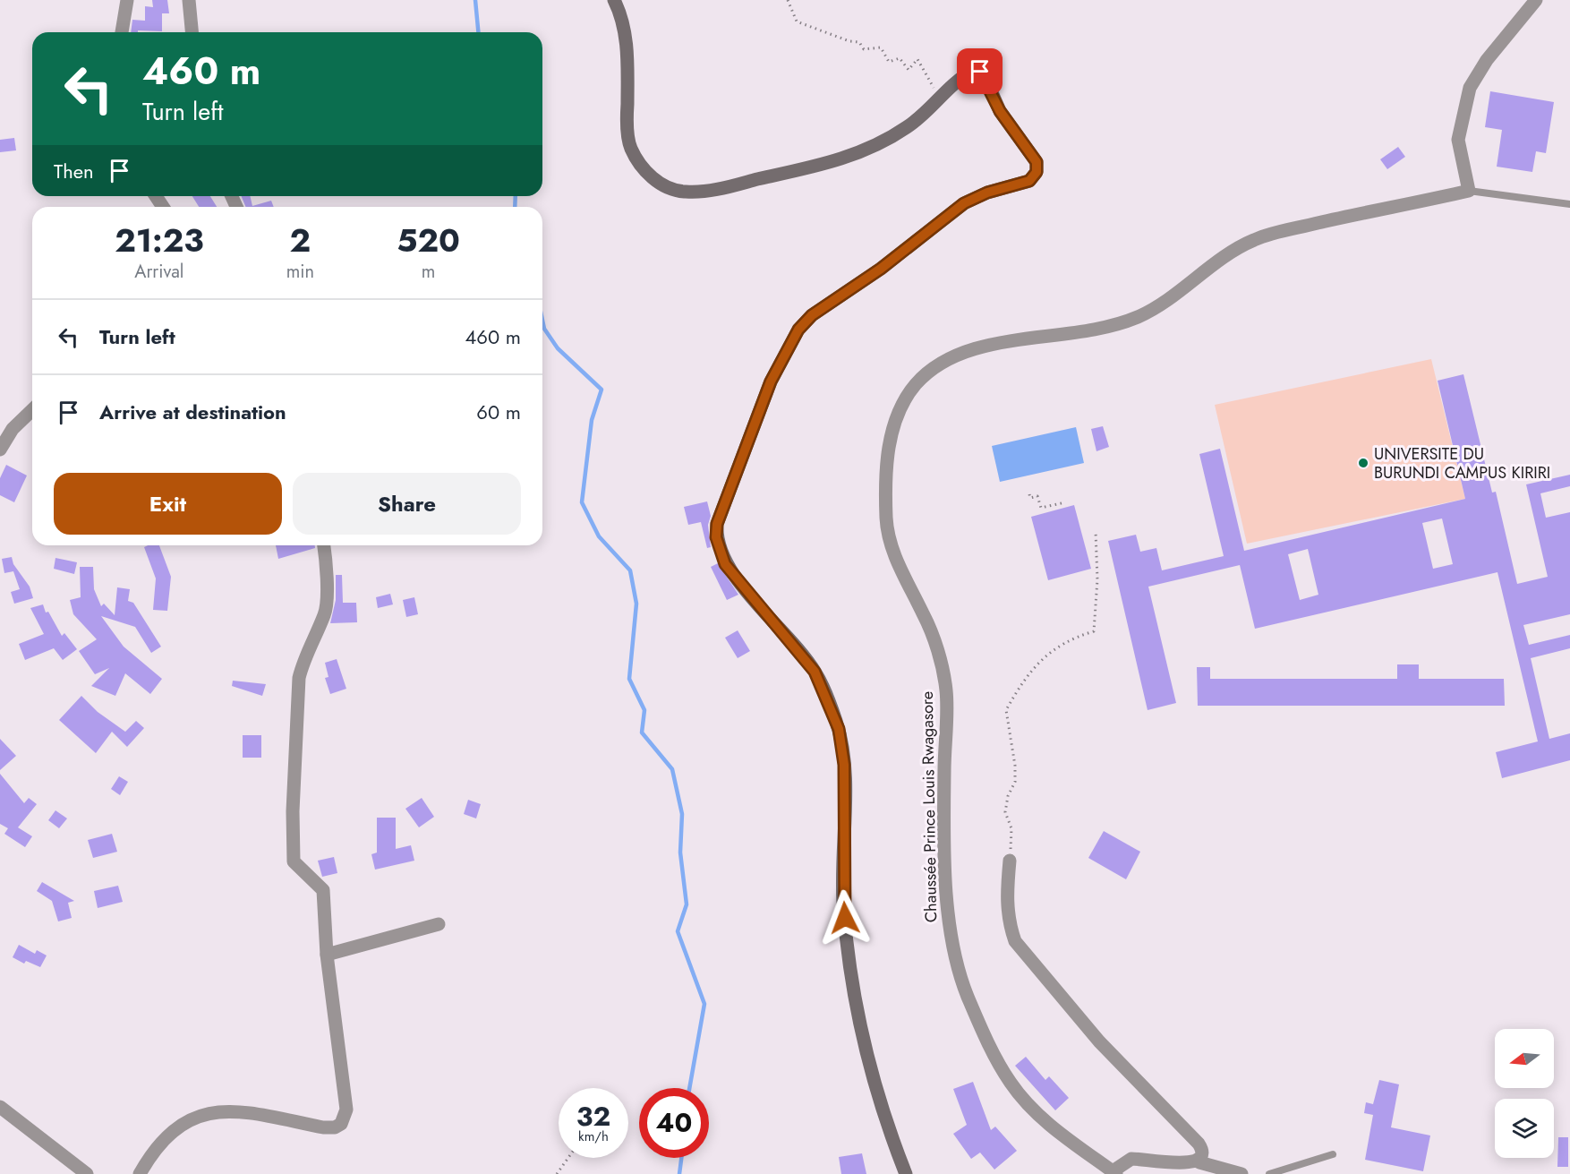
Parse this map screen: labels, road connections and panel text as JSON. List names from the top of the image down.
{
  "streets": {
    "street": ["Chaussée Prince Louis Rwagasore"]
  },
  "places": ["UNIVERSITE DU BURUNDI CAMPUS KIRIRI"],
  "north": "left",
  "page": {
    "turn": ["460 m", "Turn left"],
    "then": "Then",
    "eta": [
      "21:23",
      "Arrival",
      "2",
      "min",
      "520",
      "m"
    ],
    "list": [
      {
        "name": "Turn left",
        "value": "460 m"
      },
      {
        "name": "Arrive at destination",
        "value": "60 m"
      }
    ],
    "buttons": ["Exit", "Share"],
    "speed": "32 km/h",
    "limit": "40"
  }
}
